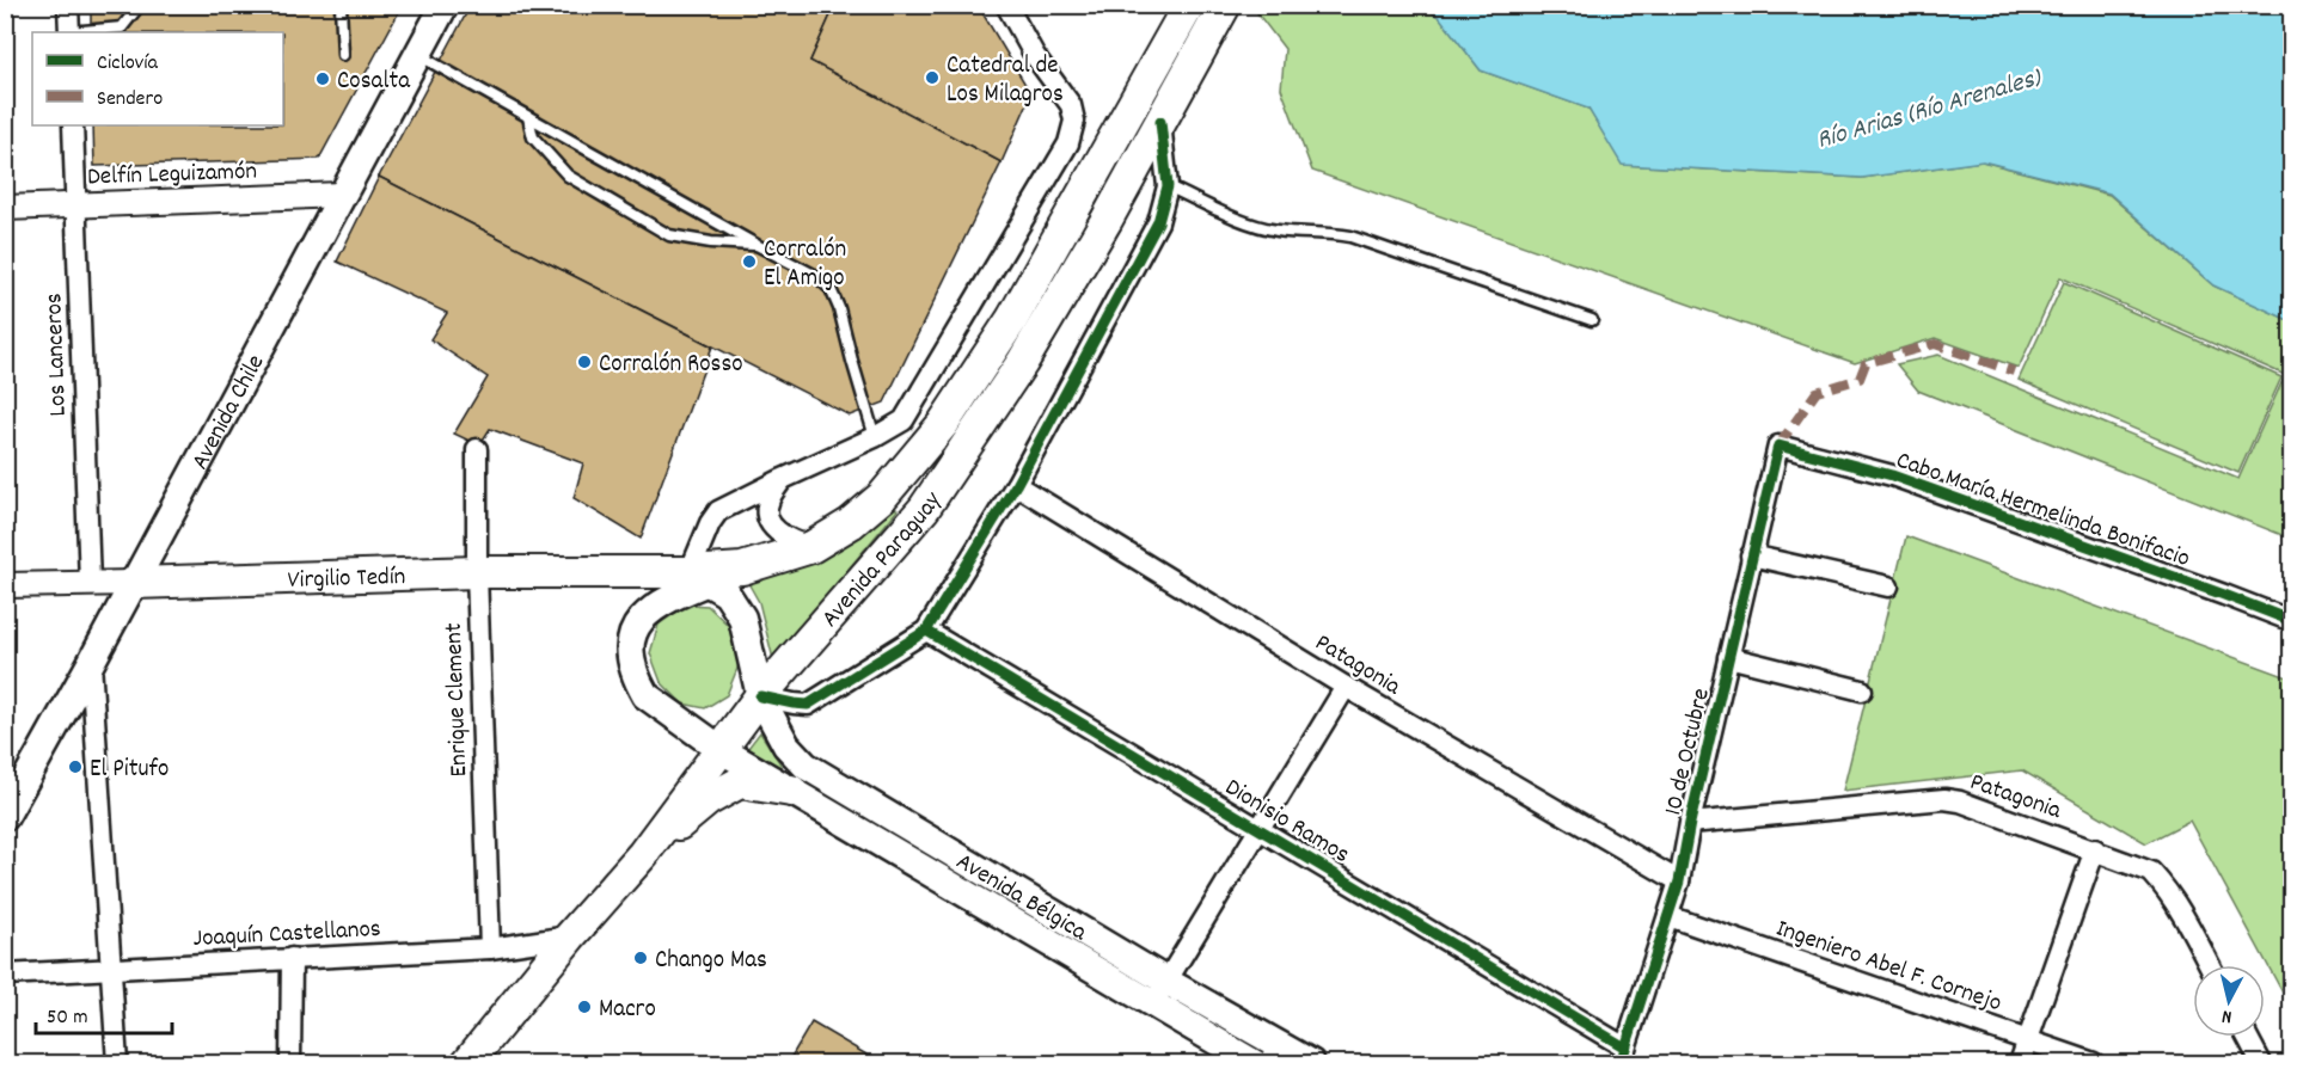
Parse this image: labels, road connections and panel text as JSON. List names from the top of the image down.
{
  "streets": {
    "main road": [
      "Avenida Chile",
      "Avenida Paraguay",
      "Virgilio Tedín",
      "Avenida Bélgica"
    ],
    "street": [
      "Delfín Leguizamón",
      "Los Lanceros",
      "Cabo María Hermelinda Bonifacio",
      "Patagonia",
      "Enrique Clement",
      "10 de Octubre",
      "Dionisio Ramos",
      "Joaquín Castellanos",
      "Ingeniero Abel F. Cornejo"
    ]
  },
  "crossings": [
    ["Delfín Leguizamón", "Los Lanceros"],
    ["Delfín Leguizamón", "Avenida Chile"],
    ["Los Lanceros", "Virgilio Tedín"],
    ["Avenida Chile", "Virgilio Tedín"],
    ["Cabo María Hermelinda Bonifacio", "10 de Octubre"],
    ["Avenida Paraguay", "Virgilio Tedín"],
    ["Avenida Paraguay", "Avenida Bélgica"],
    ["Avenida Paraguay", "Joaquín Castellanos"],
    ["Virgilio Tedín", "Enrique Clement"],
    ["Virgilio Tedín", "Avenida Bélgica"],
    ["Patagonia", "10 de Octubre"],
    ["Enrique Clement", "Joaquín Castellanos"],
    ["10 de Octubre", "Dionisio Ramos"],
    ["10 de Octubre", "Ingeniero Abel F. Cornejo"]
  ],
  "water": ["Río Arias (Río Arenales)"],
  "places": [
    "Catedral de Los Milagros",
    "Cosalta",
    "Corralón El Amigo",
    "Corralón Rosso",
    "El Pitufo",
    "Chango Mas",
    "Macro"
  ],
  "legend": ["Ciclovía", "Sendero"],
  "scale_bar": "50 m",
  "north": "bottom"
}
